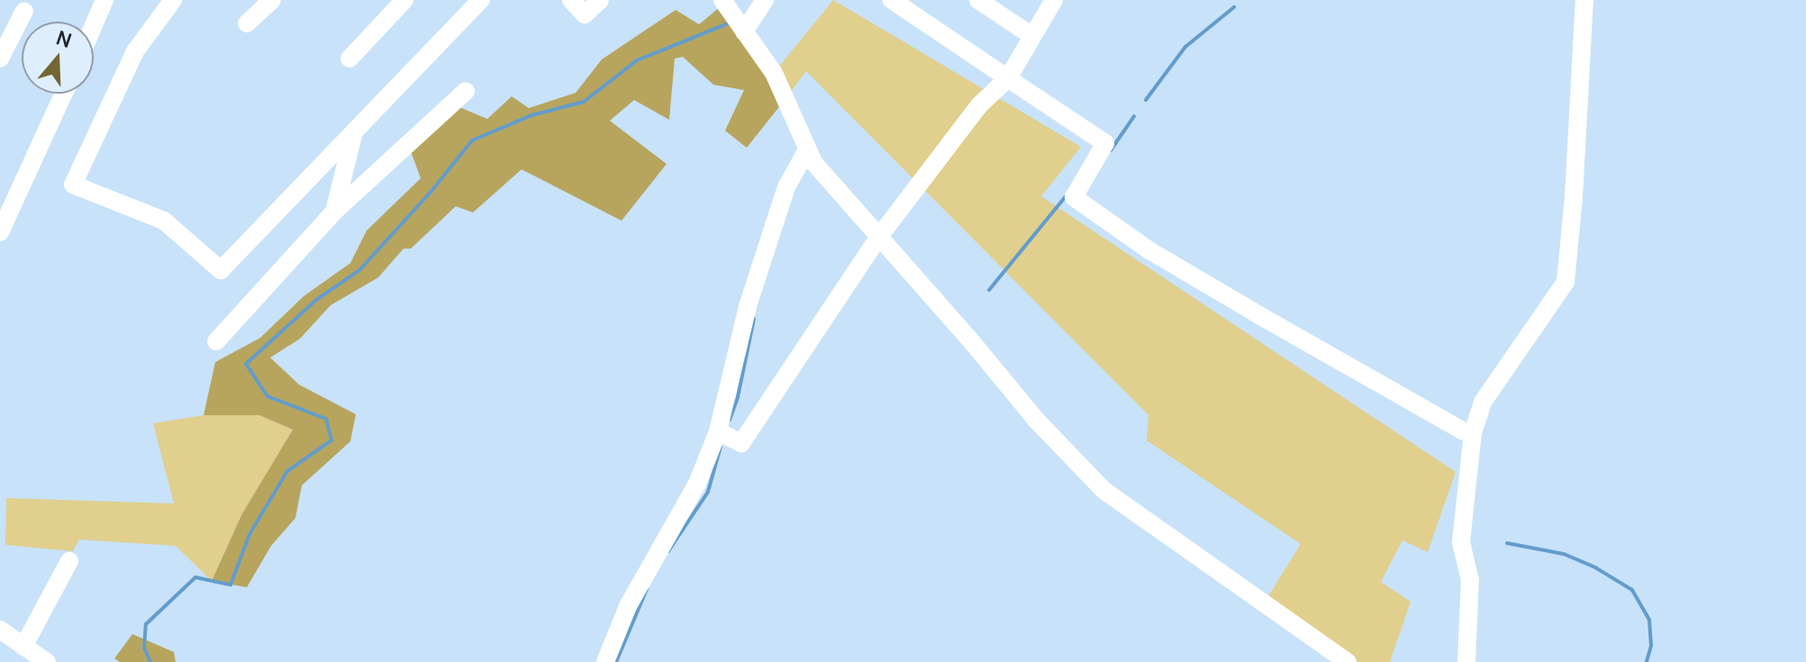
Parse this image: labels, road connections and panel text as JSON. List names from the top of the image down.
{
  "north": "top"
}
